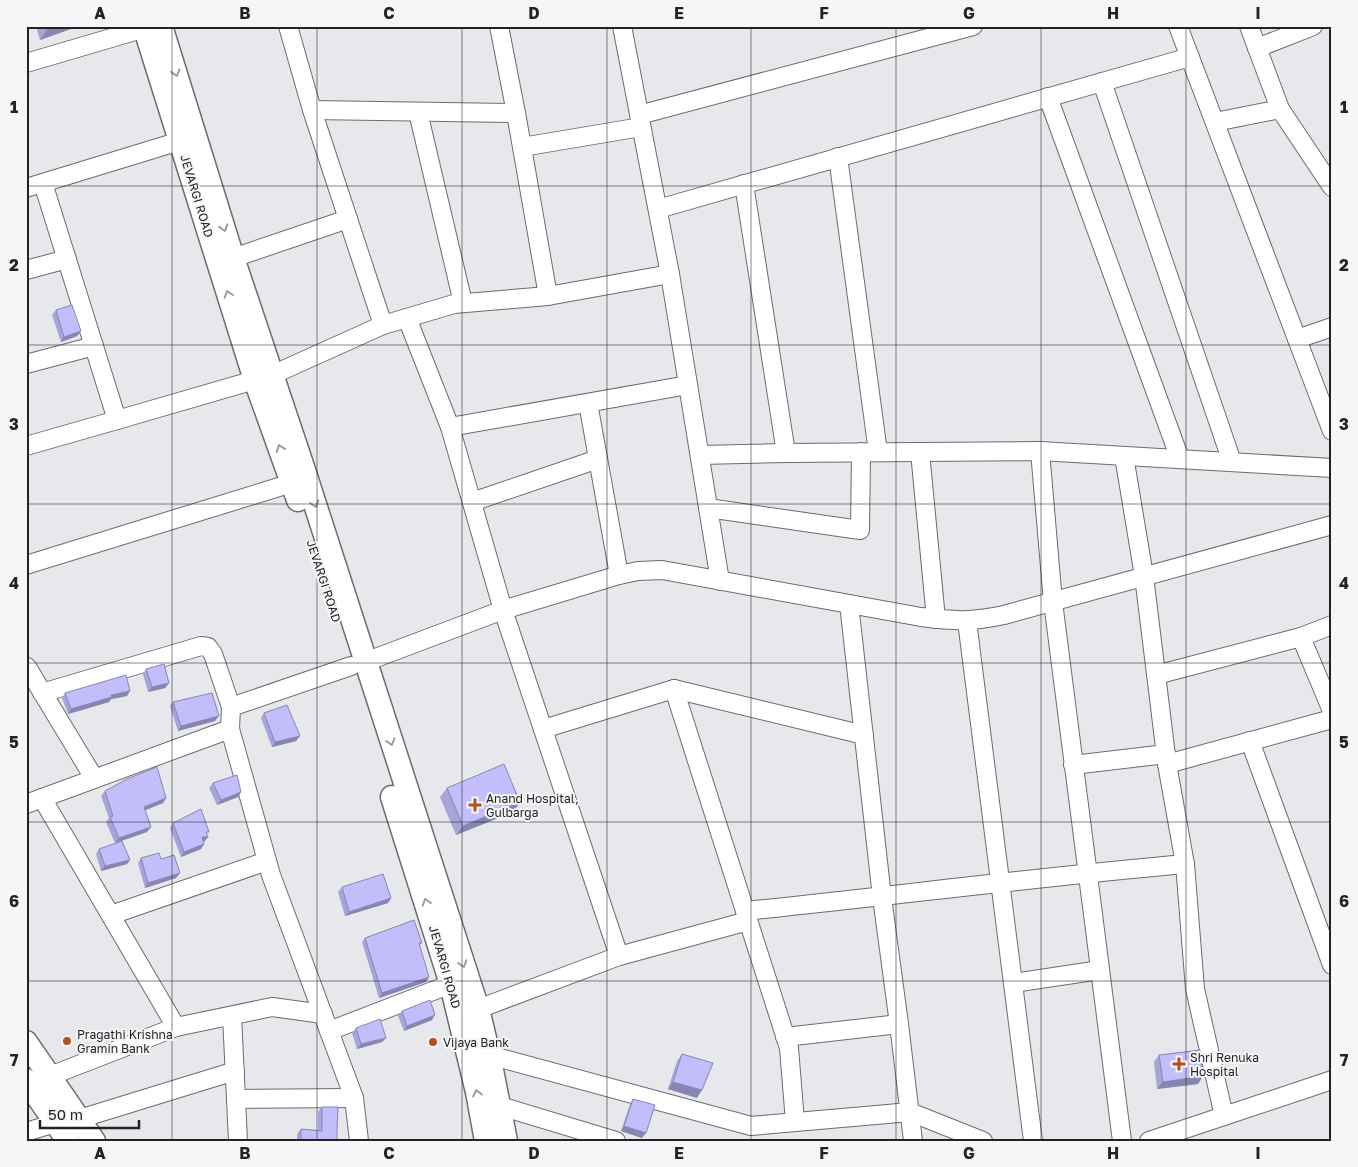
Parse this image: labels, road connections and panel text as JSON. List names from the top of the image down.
{
  "streets": {
    "main road": ["JEVARGI ROAD"]
  },
  "places": {
    "health": ["Anand Hospital, Gulbarga", "Shri Renuka Hospital"],
    "other": ["Pragathi Krishna Gramin Bank", "Vijaya Bank"]
  },
  "scale_bar": "50 m",
  "grid": {
    "columns": [
      "A",
      "B",
      "C",
      "D",
      "E",
      "F",
      "G",
      "H",
      "I"
    ],
    "rows": [
      "1",
      "2",
      "3",
      "4",
      "5",
      "6",
      "7"
    ]
  }
}
